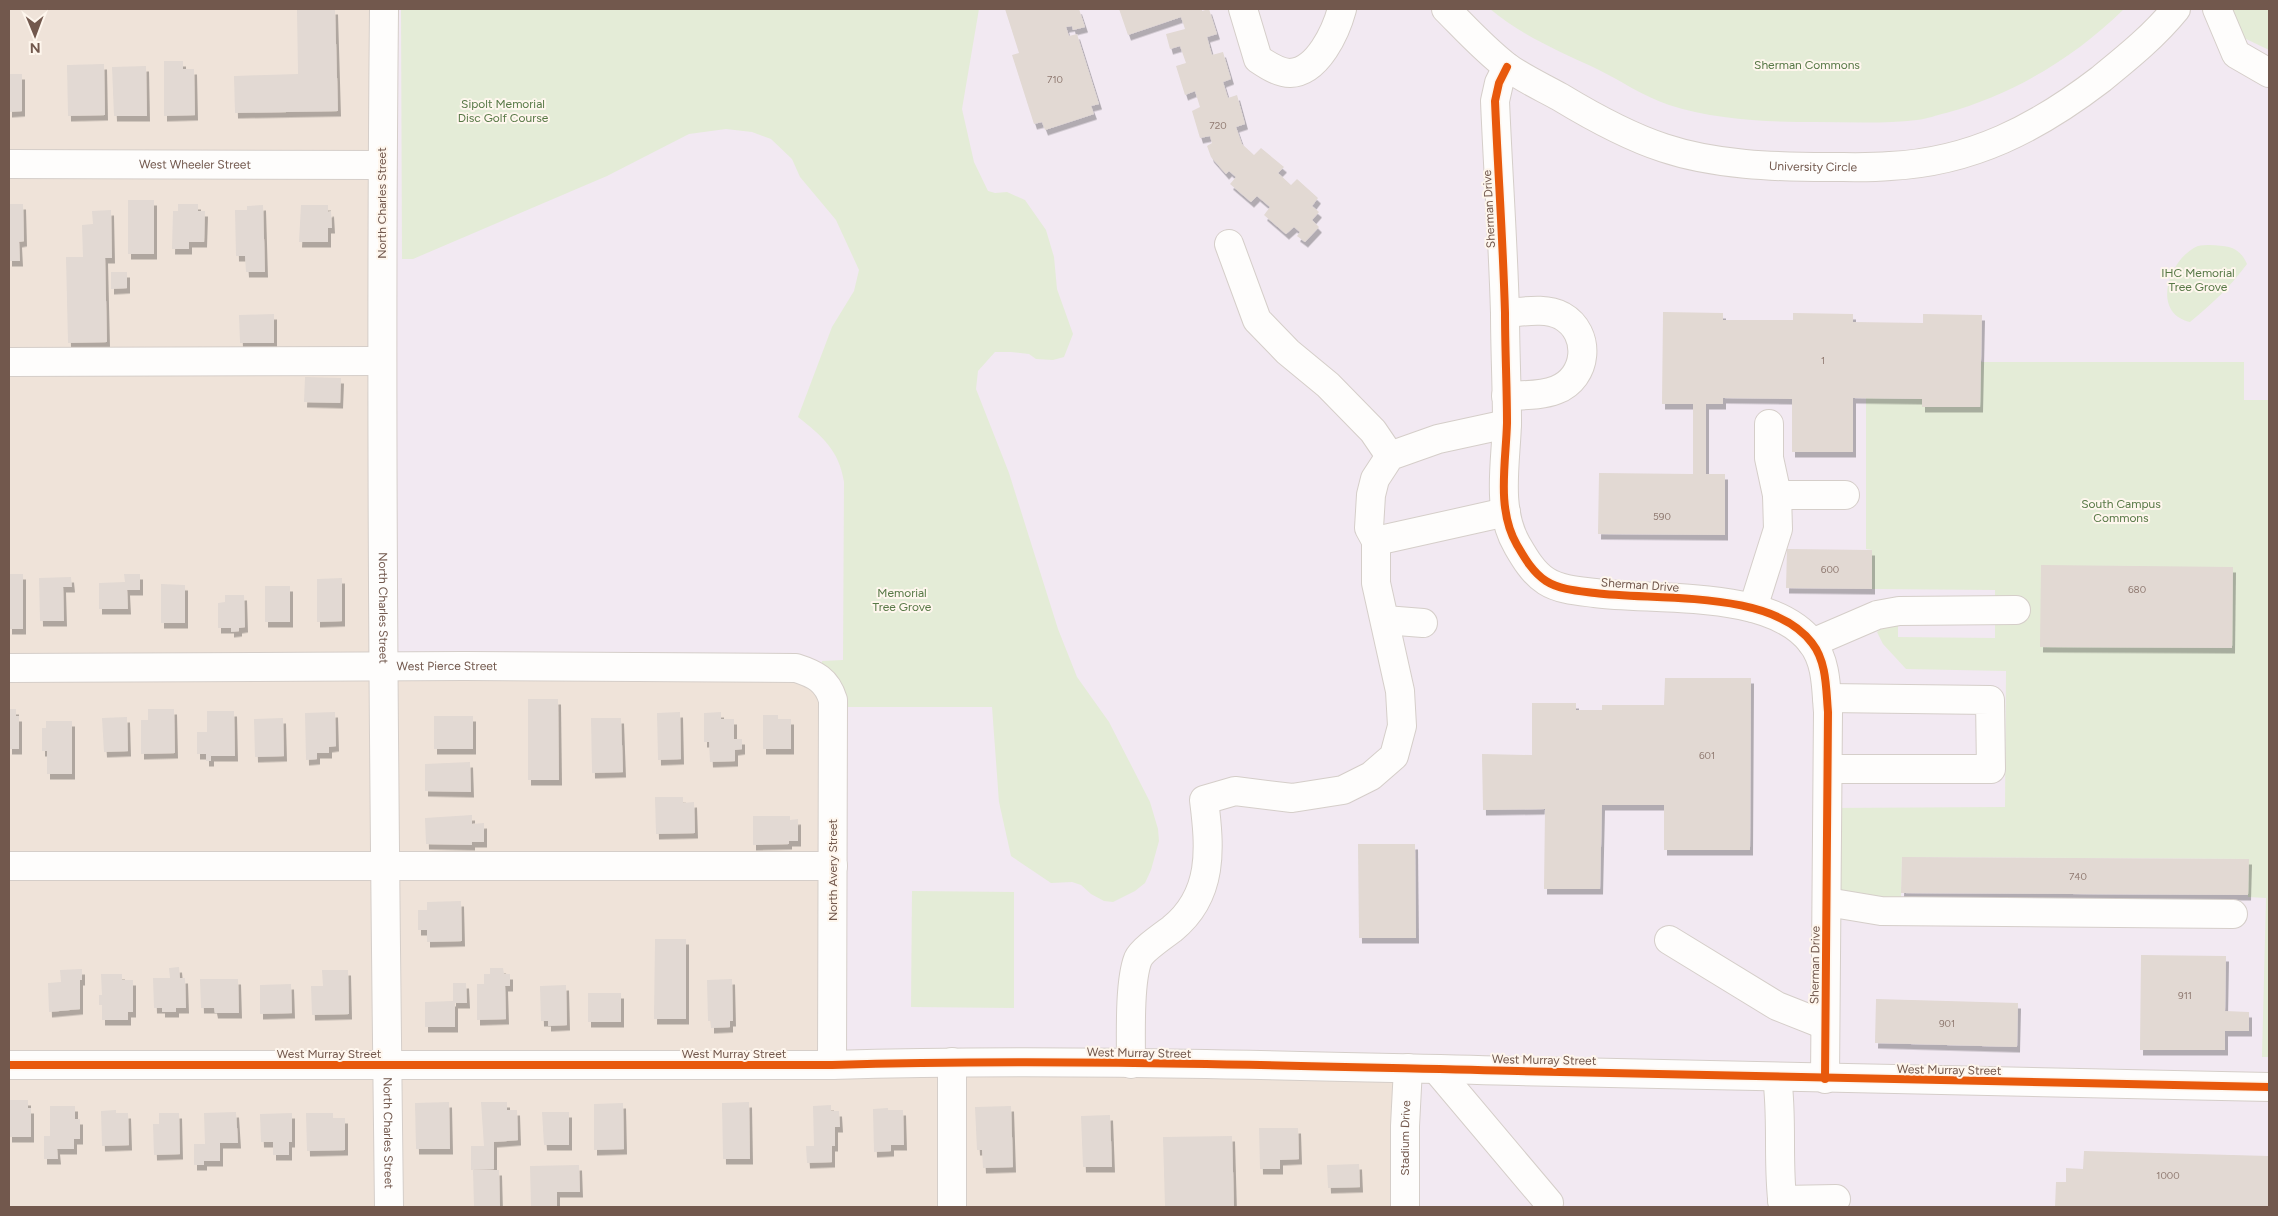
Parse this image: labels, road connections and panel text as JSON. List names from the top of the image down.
{
  "streets": {
    "street": [
      "West Wheeler Street",
      "University Circle",
      "North Charles Street",
      "Sherman Drive",
      "West Pierce Street",
      "North Avery Street",
      "West Murray Street",
      "Stadium Drive"
    ]
  },
  "crossings": [
    ["West Wheeler Street", "North Charles Street"],
    ["University Circle", "Sherman Drive"],
    ["North Charles Street", "West Pierce Street"],
    ["North Charles Street", "West Murray Street"],
    ["Sherman Drive", "West Murray Street"],
    ["West Pierce Street", "North Avery Street"],
    ["North Avery Street", "West Murray Street"],
    ["West Murray Street", "Stadium Drive"]
  ],
  "parks": [
    "Sherman Commons",
    "Sipolt Memorial Disc Golf Course",
    "IHC Memorial Tree Grove",
    "South Campus Commons",
    "Memorial Tree Grove"
  ],
  "house_numbers": [
    "710",
    "720",
    "1",
    "590",
    "600",
    "680",
    "601",
    "740",
    "911",
    "901",
    "1000"
  ],
  "north": "bottom"
}
